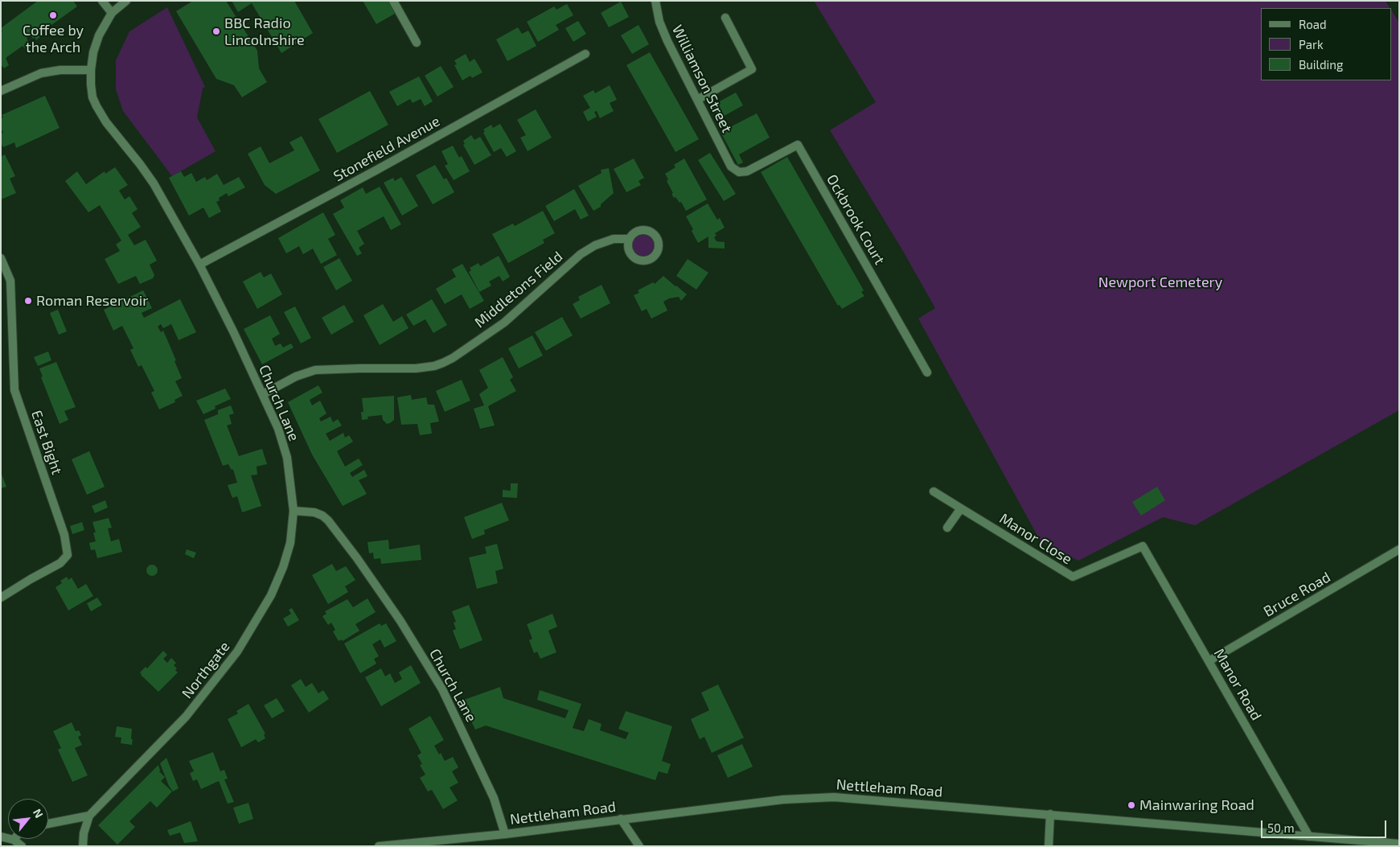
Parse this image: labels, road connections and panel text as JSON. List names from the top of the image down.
{
  "streets": {
    "street": [
      "Williamson Street",
      "Stonefield Avenue",
      "Ockbrook Court",
      "Middletons Field",
      "Church Lane",
      "East Bight",
      "Manor Close",
      "Bruce Road",
      "Northgate",
      "Manor Road",
      "Nettleham Road"
    ]
  },
  "crossings": [
    ["Williamson Street", "Ockbrook Court"],
    ["Stonefield Avenue", "Church Lane"],
    ["Middletons Field", "Church Lane"],
    ["Church Lane", "Northgate"],
    ["Church Lane", "Nettleham Road"],
    ["Manor Close", "Manor Road"],
    ["Bruce Road", "Manor Road"],
    ["Manor Road", "Nettleham Road"]
  ],
  "parks": ["Newport Cemetery"],
  "places": [
    "Coffee by the Arch",
    "BBC Radio Lincolnshire",
    "Roman Reservoir",
    "Mainwaring Road"
  ],
  "legend": ["Road", "Park", "Building"],
  "scale_bar": "50 m",
  "north": "top right"
}
